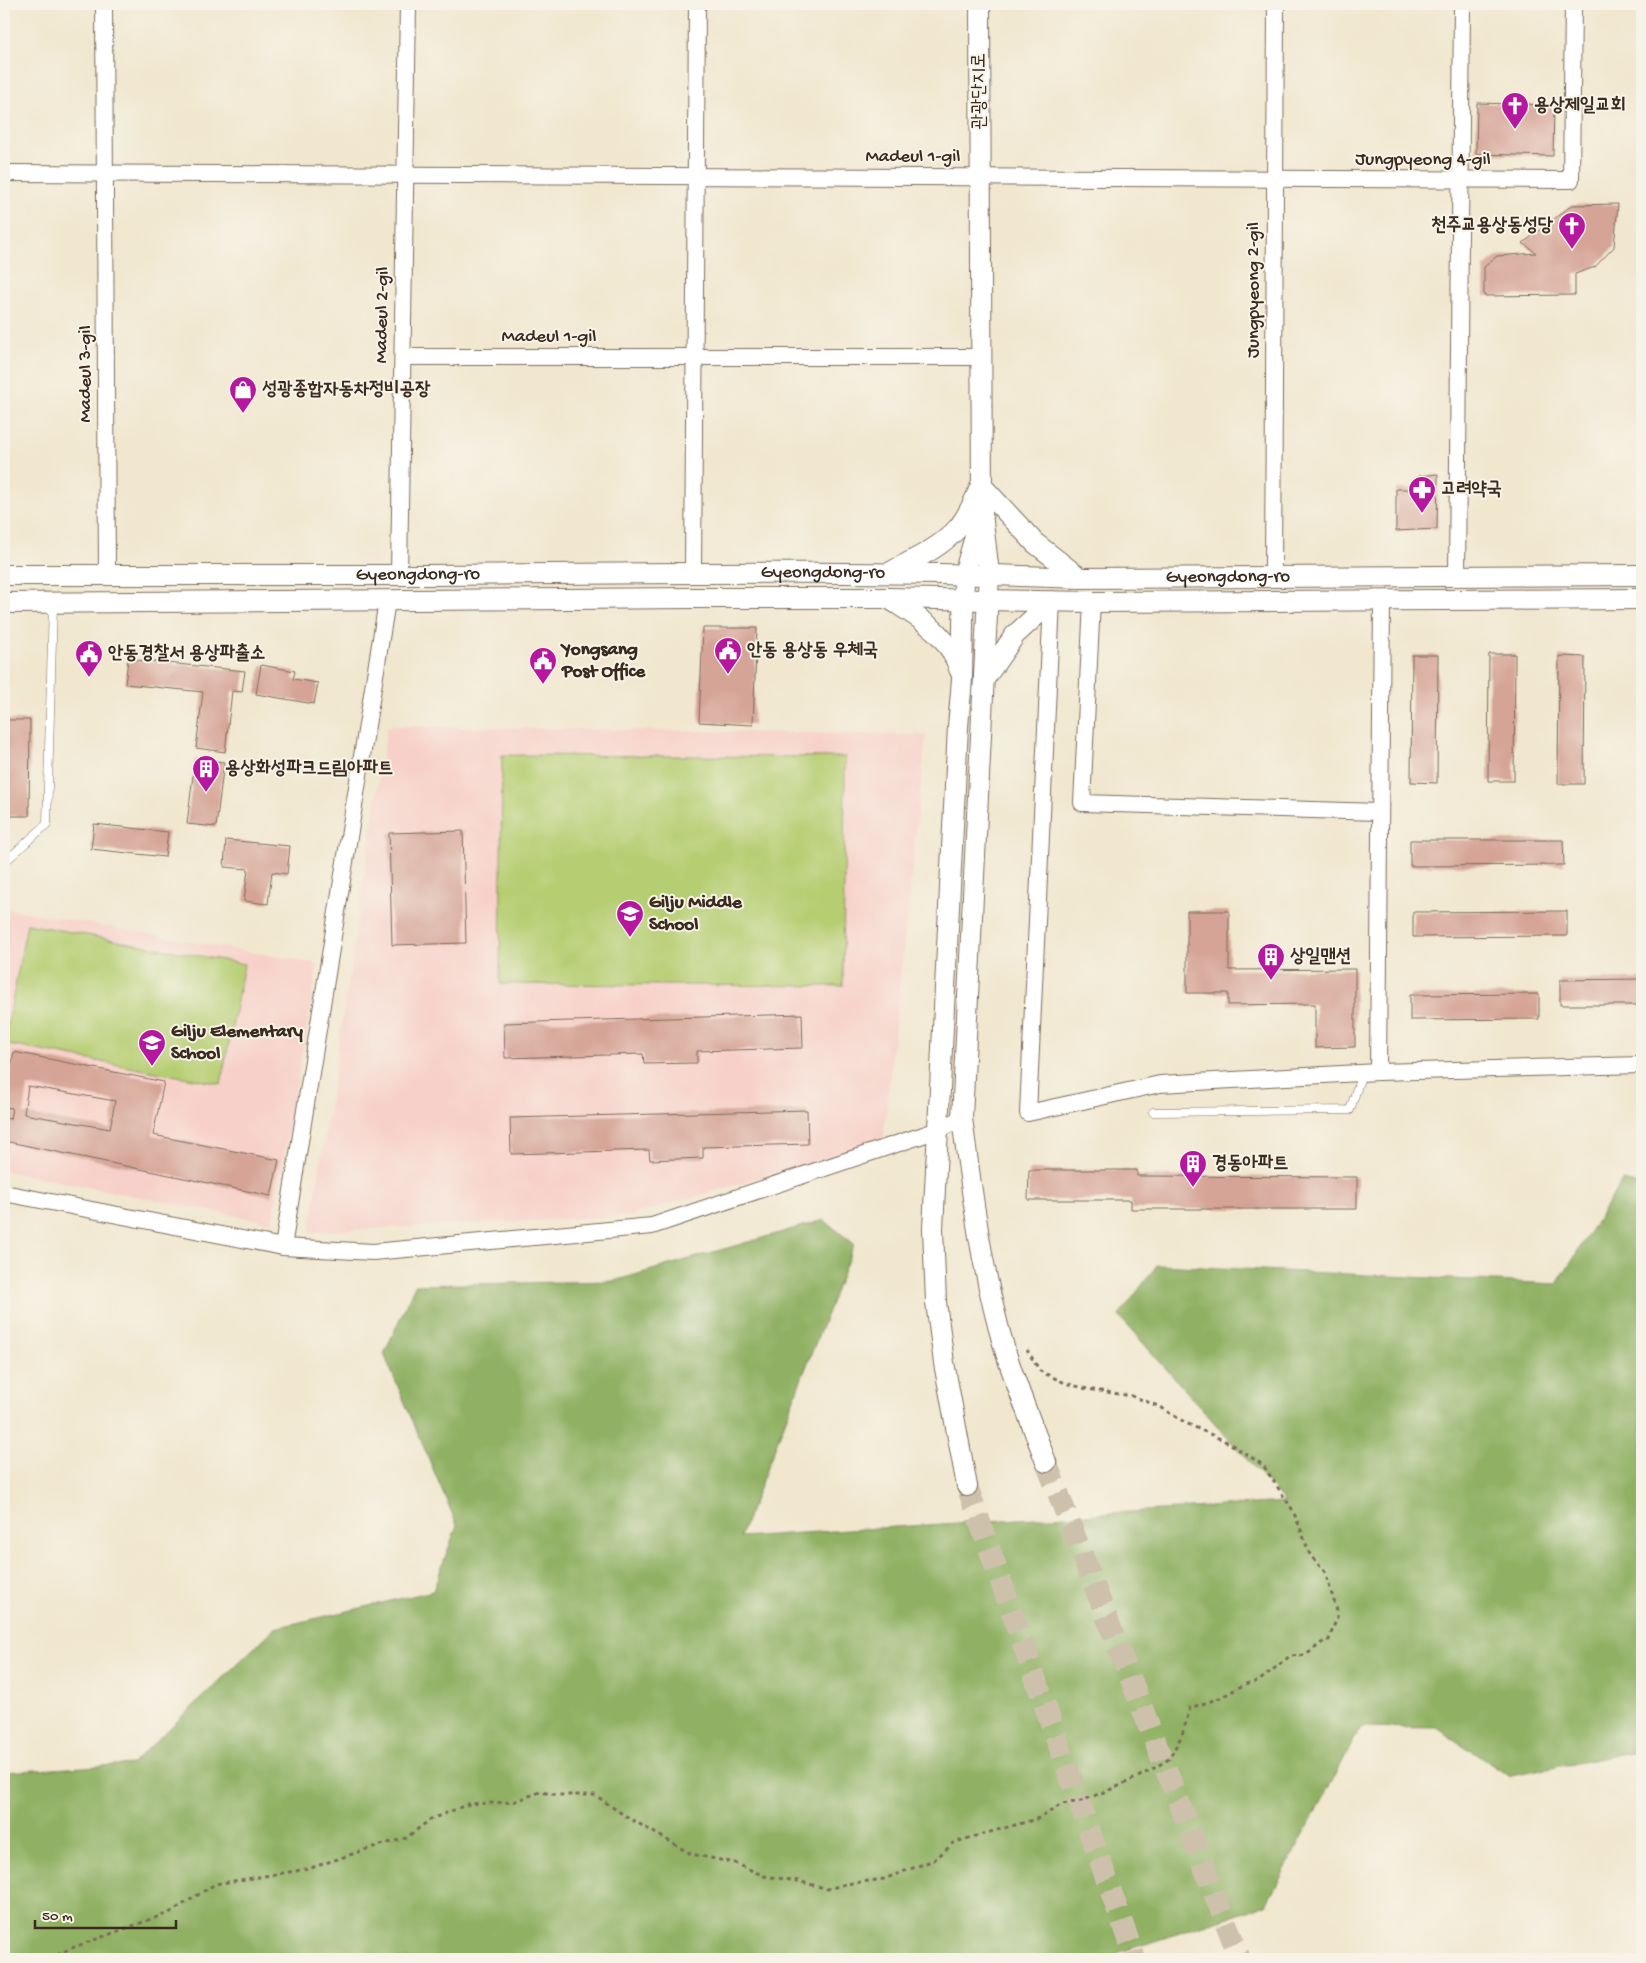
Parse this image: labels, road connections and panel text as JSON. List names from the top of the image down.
{
  "streets": {
    "street": [
      "관광단지로",
      "Madeul 1-gil",
      "Jungpyeong 4-gil",
      "Jungpyeong 2-gil",
      "Madeul 2-gil",
      "Madeul 3-gil",
      "Gyeongdong-ro"
    ]
  },
  "crossings": [
    ["관광단지로", "Madeul 1-gil"],
    ["Madeul 1-gil", "Jungpyeong 4-gil"],
    ["Madeul 1-gil", "Jungpyeong 2-gil"],
    ["Madeul 1-gil", "Madeul 2-gil"],
    ["Jungpyeong 4-gil", "Jungpyeong 2-gil"],
    ["Jungpyeong 2-gil", "Gyeongdong-ro"],
    ["Madeul 2-gil", "Gyeongdong-ro"],
    ["Madeul 3-gil", "Gyeongdong-ro"]
  ],
  "places": {
    "church": ["용상제일교회", "천주교용상동성당"],
    "shop": ["성광종합자동차정비공장"],
    "pharmacy": ["고려약국"],
    "public building": ["안동 용상동 우체국", "안동경찰서 용상파출소", "Yongsang Post Office"],
    "building": ["용상화성파크드림아파트", "상일맨션", "경동아파트"],
    "school or university": ["Gilju Middle School", "Gilju Elementary School"]
  },
  "scale_bar": "50 m"
}
